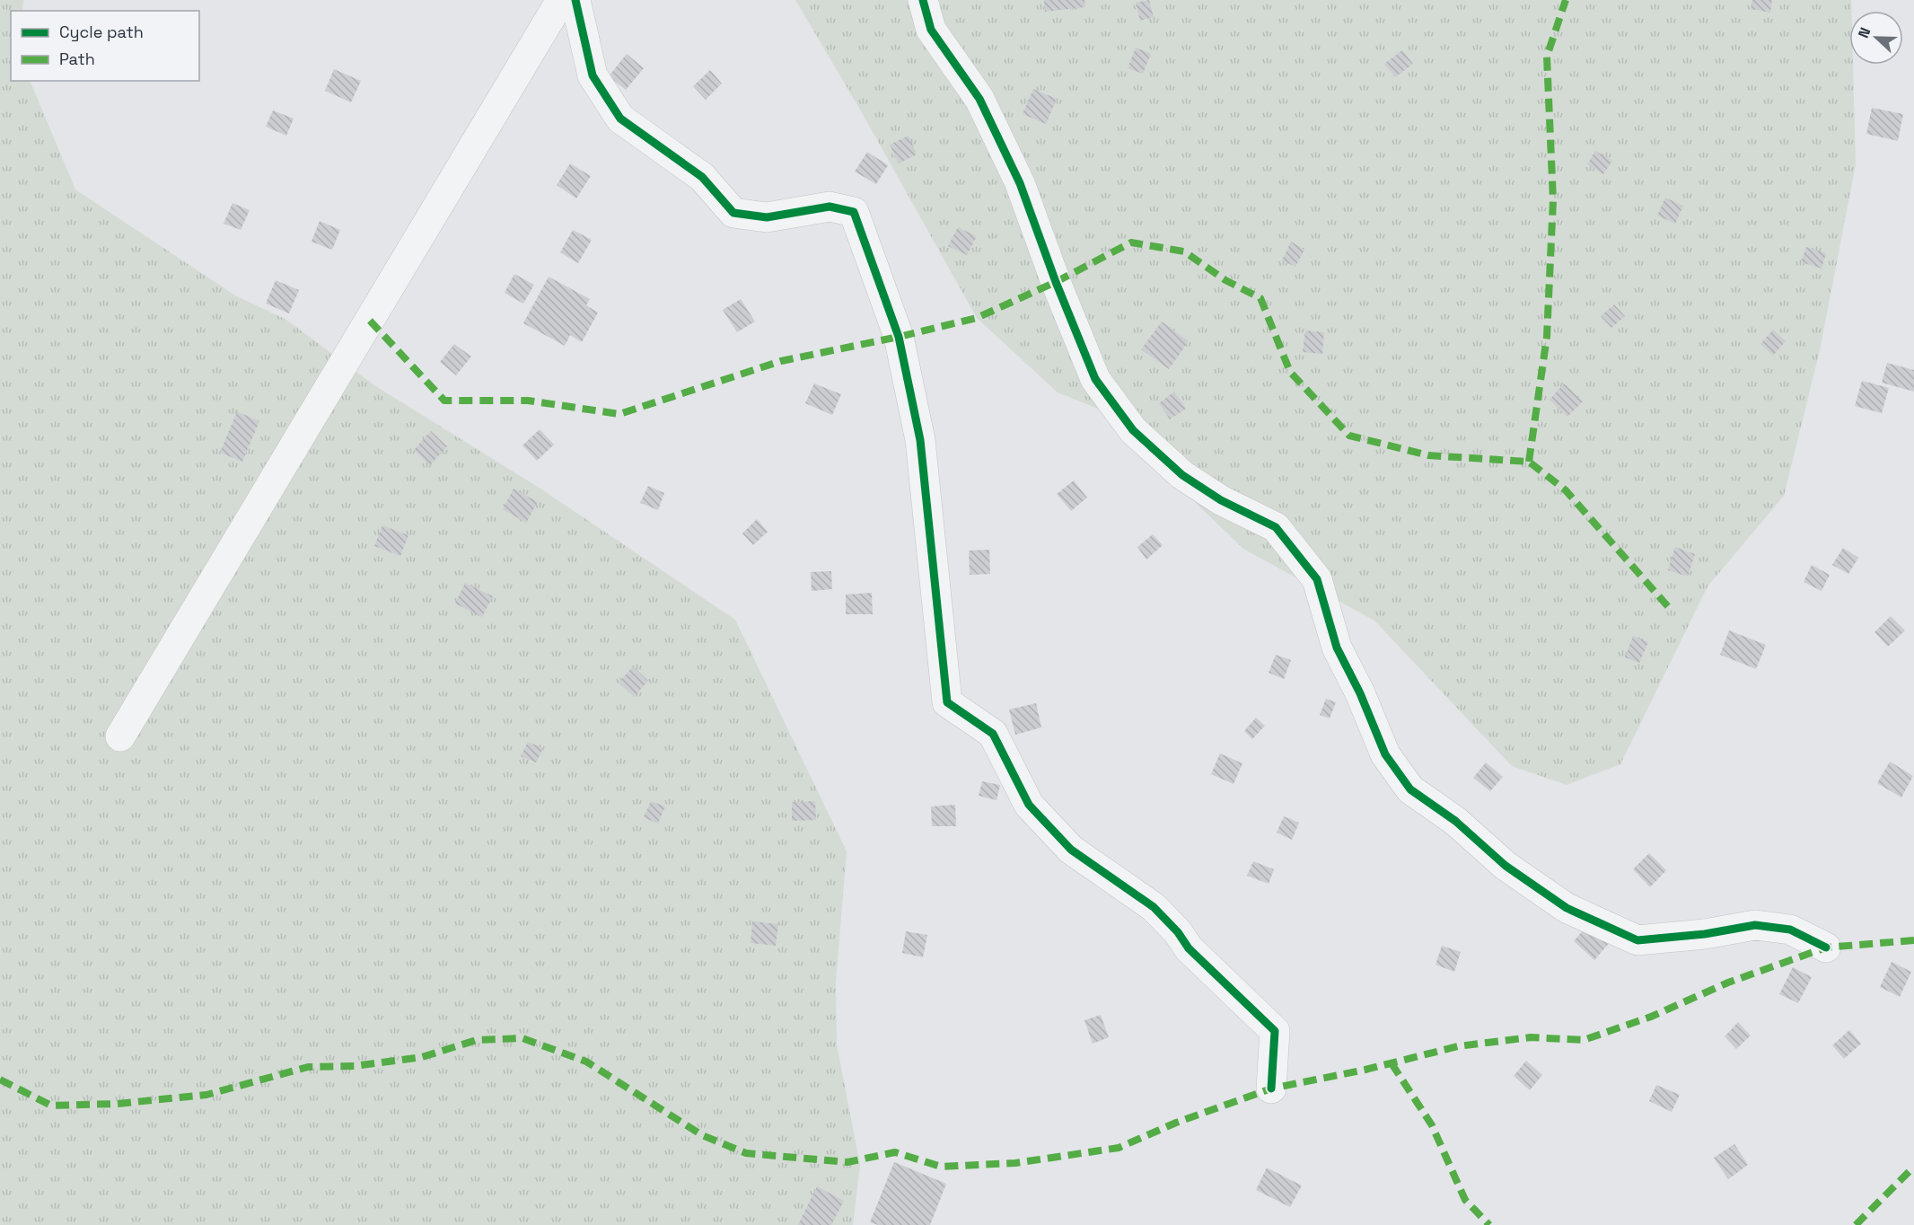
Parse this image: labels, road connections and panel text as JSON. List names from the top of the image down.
{
  "legend": ["Cycle path", "Path"],
  "north": "left"
}
